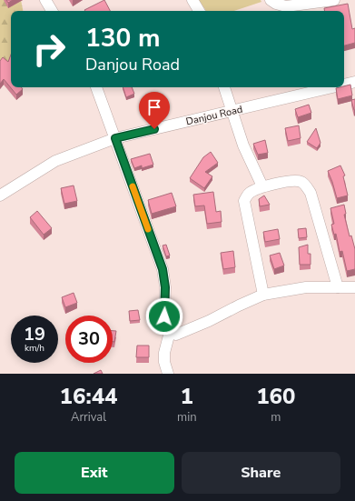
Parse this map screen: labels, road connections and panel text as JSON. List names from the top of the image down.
{
  "streets": {
    "street": ["Danjou Road"]
  },
  "page": {
    "turn": ["130 m", "Danjou Road"],
    "speed": "19 km/h",
    "limit": "30",
    "eta": [
      "16:44",
      "Arrival",
      "1",
      "min",
      "160",
      "m"
    ],
    "buttons": ["Exit", "Share"]
  }
}
